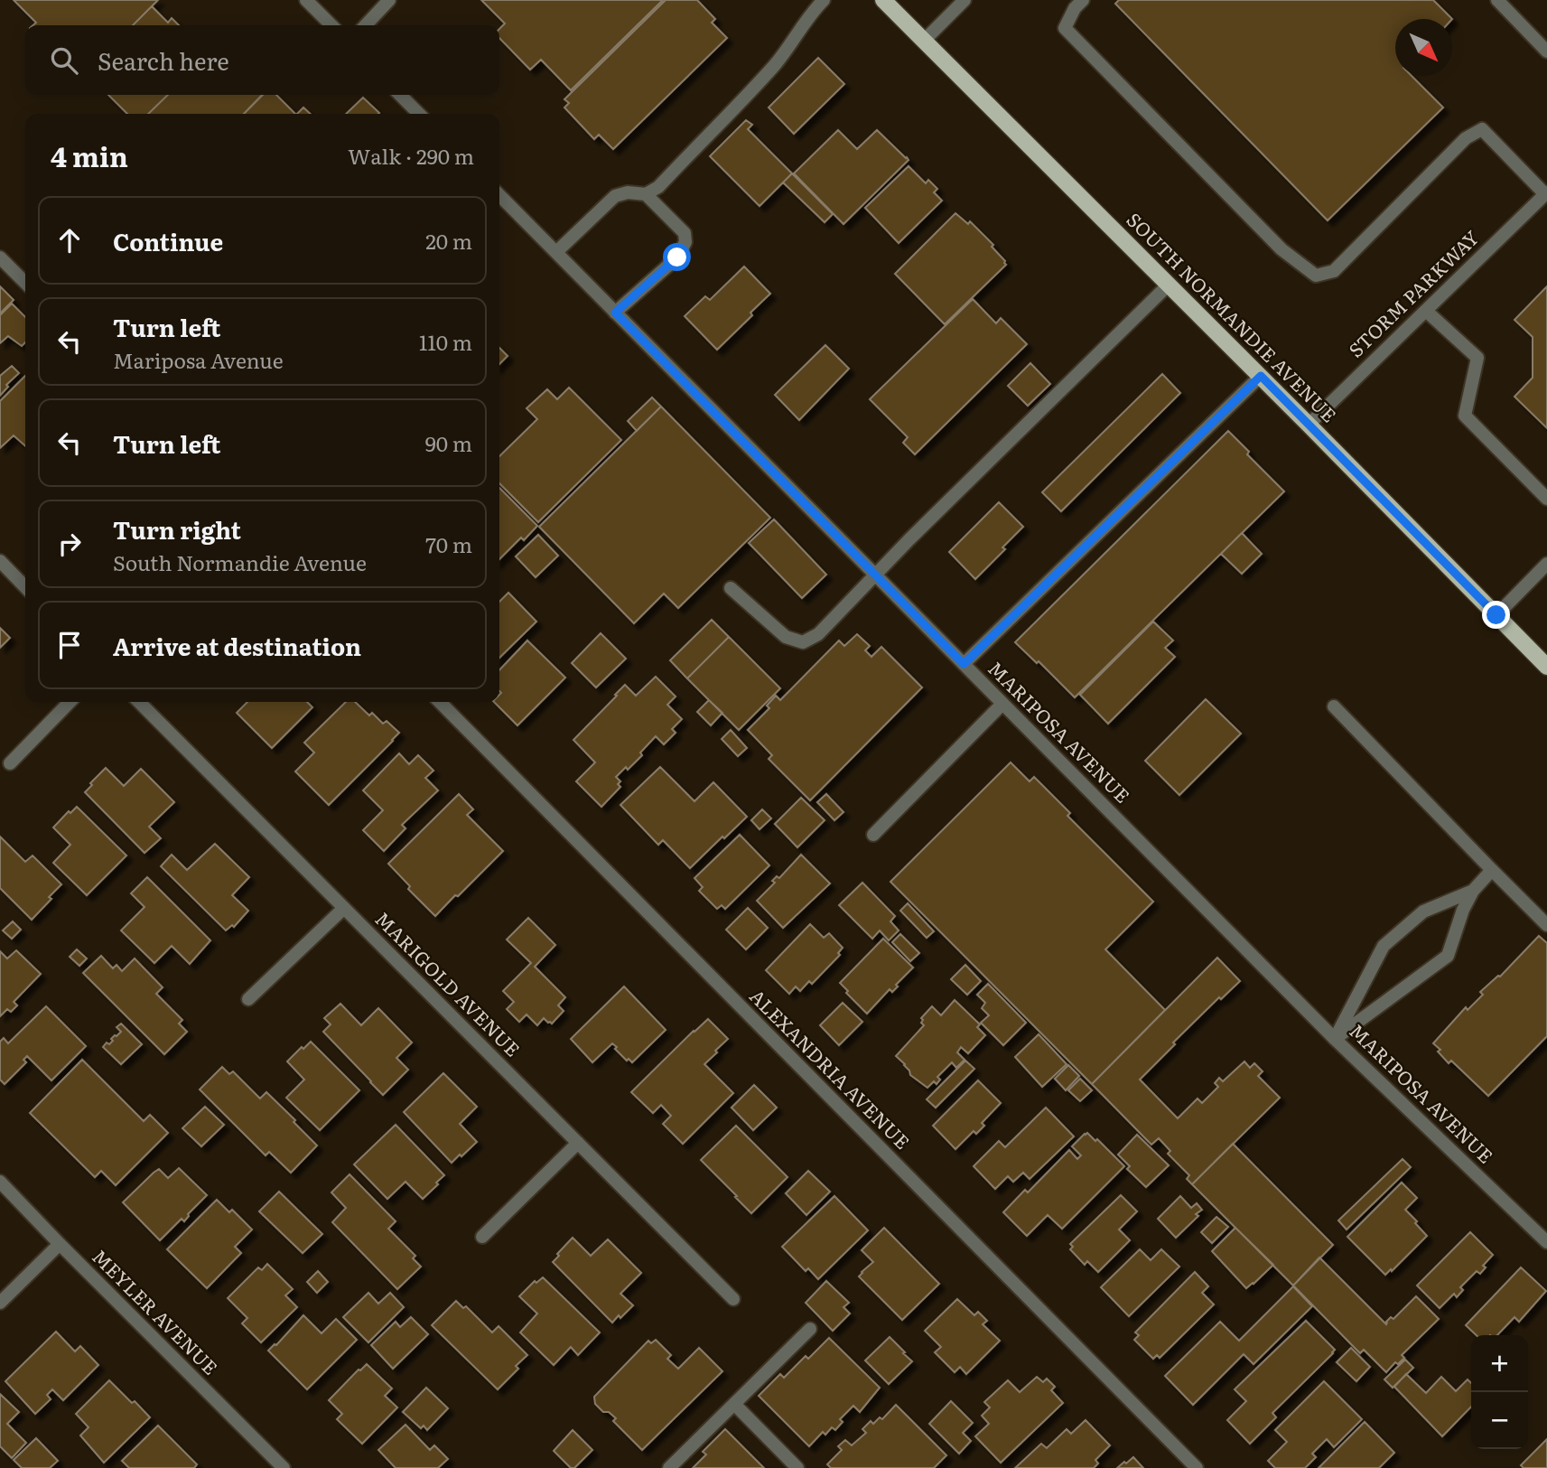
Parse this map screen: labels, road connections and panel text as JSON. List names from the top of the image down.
{
  "streets": {
    "main road": ["SOUTH NORMANDIE AVENUE"],
    "street": [
      "STORM PARKWAY",
      "MARIPOSA AVENUE",
      "MARIGOLD AVENUE",
      "ALEXANDRIA AVENUE",
      "MEYLER AVENUE"
    ]
  },
  "crossings": [
    ["STORM PARKWAY", "SOUTH NORMANDIE AVENUE"]
  ],
  "north": "bottom right",
  "page": {
    "search": "Search here",
    "heading": ["4 min", "Walk · 290 m"],
    "list": [
      ["Continue", "20 m"],
      ["Turn left", "Mariposa Avenue", "110 m"],
      ["Turn left", "90 m"],
      ["Turn right", "South Normandie Avenue", "70 m"],
      "Arrive at destination"
    ],
    "map_buttons": ["+", "−"]
  }
}
